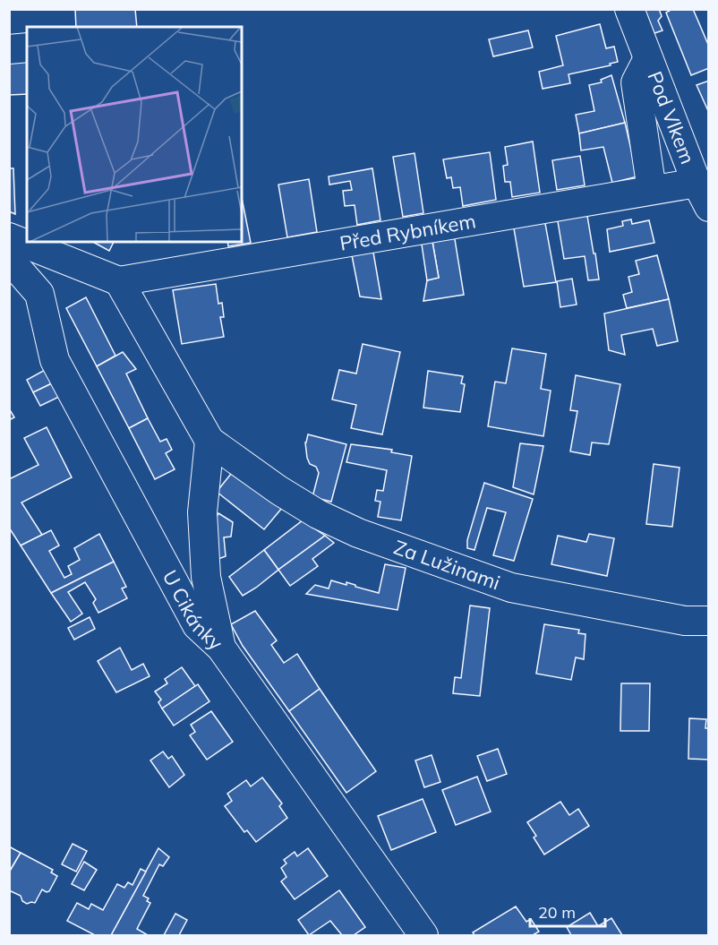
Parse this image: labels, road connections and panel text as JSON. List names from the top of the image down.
{
  "streets": {
    "street": [
      "Pod Vlkem",
      "Před Rybníkem",
      "Za Lužinami",
      "U Cikánky"
    ]
  },
  "crossings": [
    ["Pod Vlkem", "Před Rybníkem"],
    ["Před Rybníkem", "Za Lužinami"]
  ],
  "scale_bar": "20 m"
}
